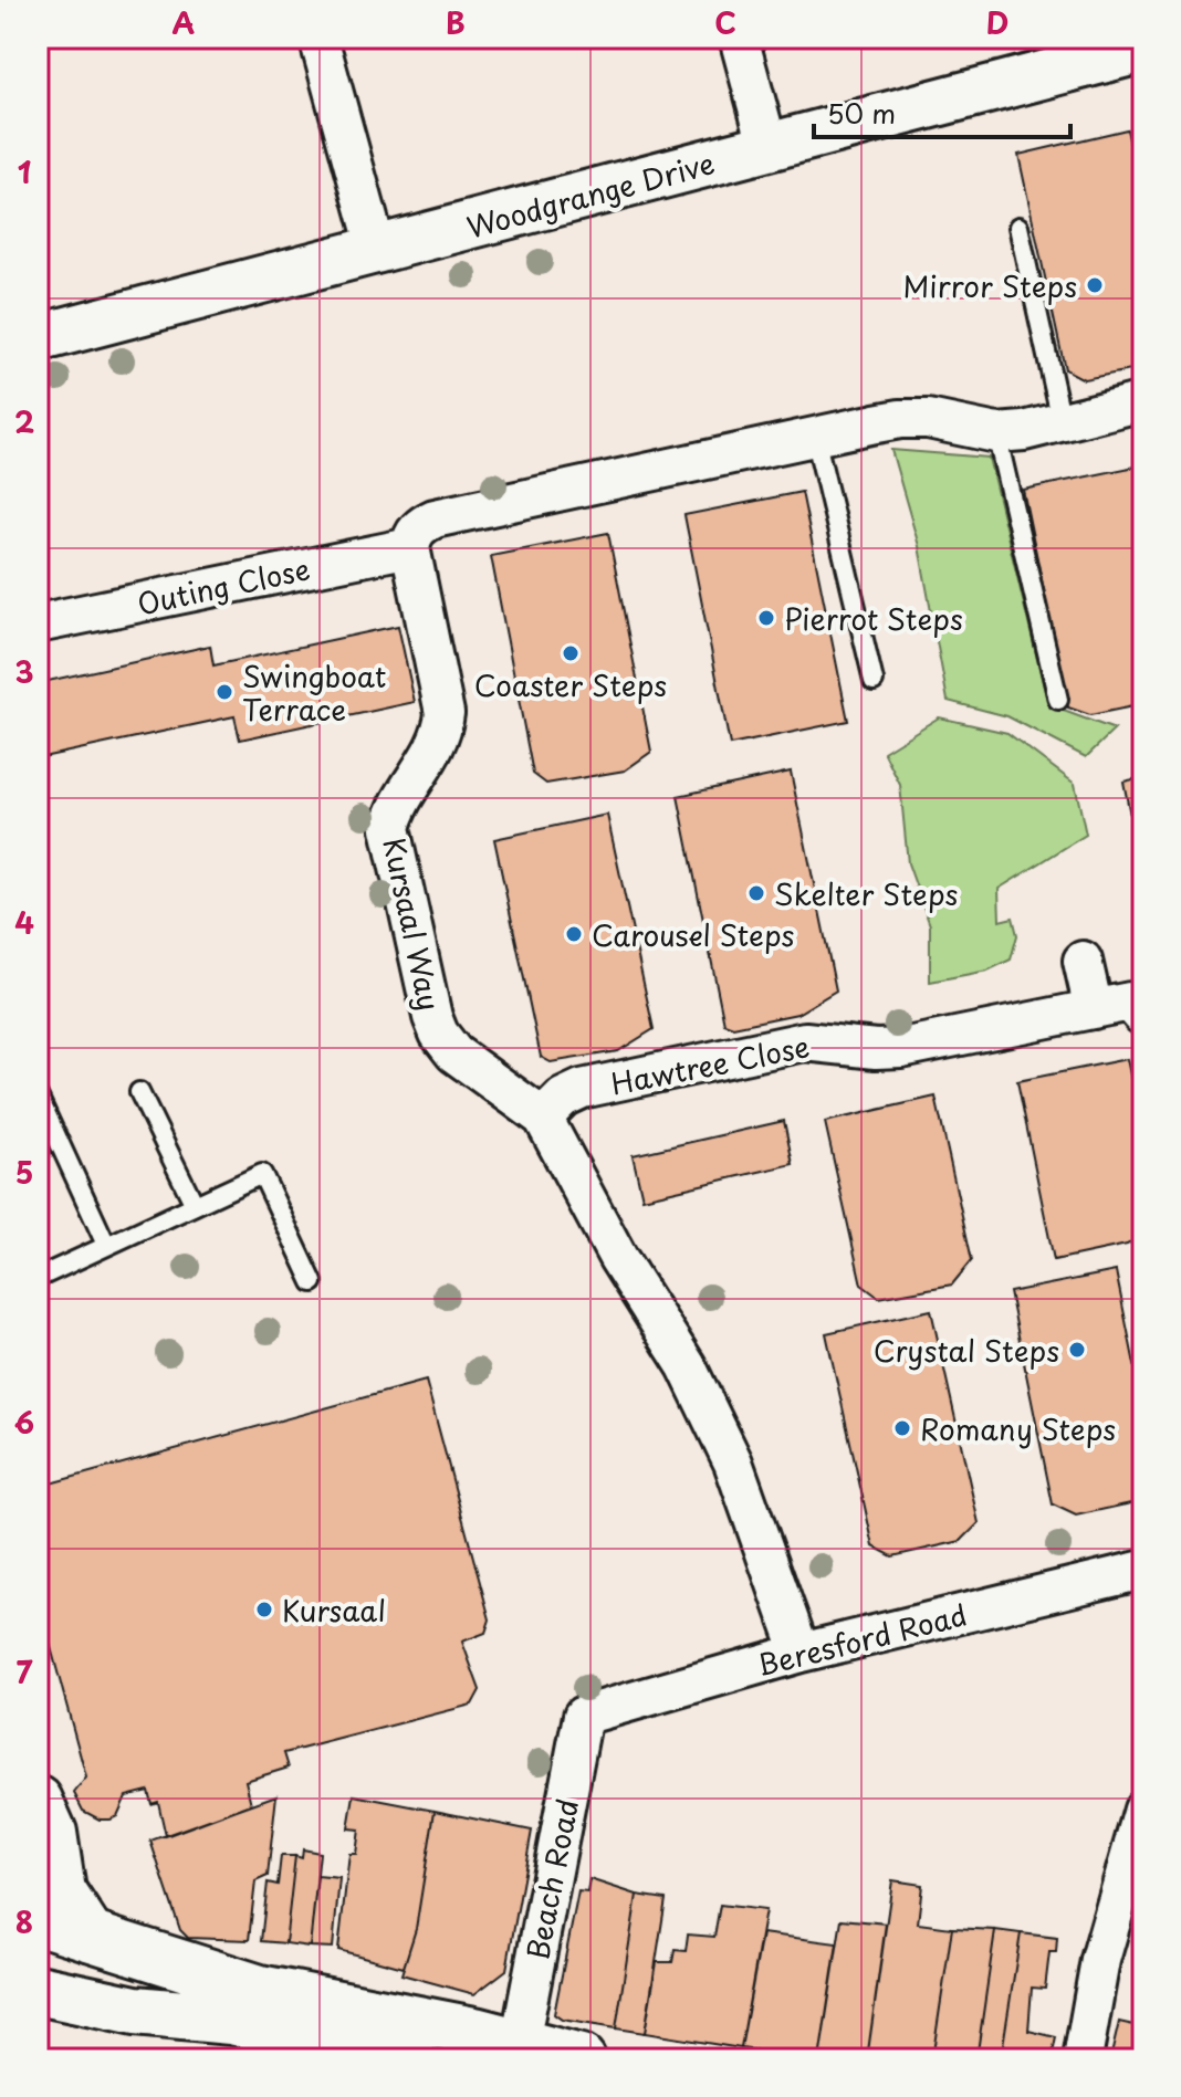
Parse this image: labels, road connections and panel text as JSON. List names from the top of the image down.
{
  "streets": {
    "street": [
      "Woodgrange Drive",
      "Outing Close",
      "Kursaal Way",
      "Hawtree Close",
      "Beresford Road",
      "Beach Road"
    ]
  },
  "crossings": [
    ["Outing Close", "Kursaal Way"],
    ["Kursaal Way", "Hawtree Close"],
    ["Kursaal Way", "Beresford Road"],
    ["Beresford Road", "Beach Road"]
  ],
  "places": [
    "Mirror Steps",
    "Pierrot Steps",
    "Coaster Steps",
    "Swingboat Terrace",
    "Skelter Steps",
    "Carousel Steps",
    "Crystal Steps",
    "Romany Steps",
    "Kursaal"
  ],
  "scale_bar": "50 m",
  "grid": {
    "columns": [
      "A",
      "B",
      "C",
      "D"
    ],
    "rows": [
      "1",
      "2",
      "3",
      "4",
      "5",
      "6",
      "7",
      "8"
    ]
  }
}
